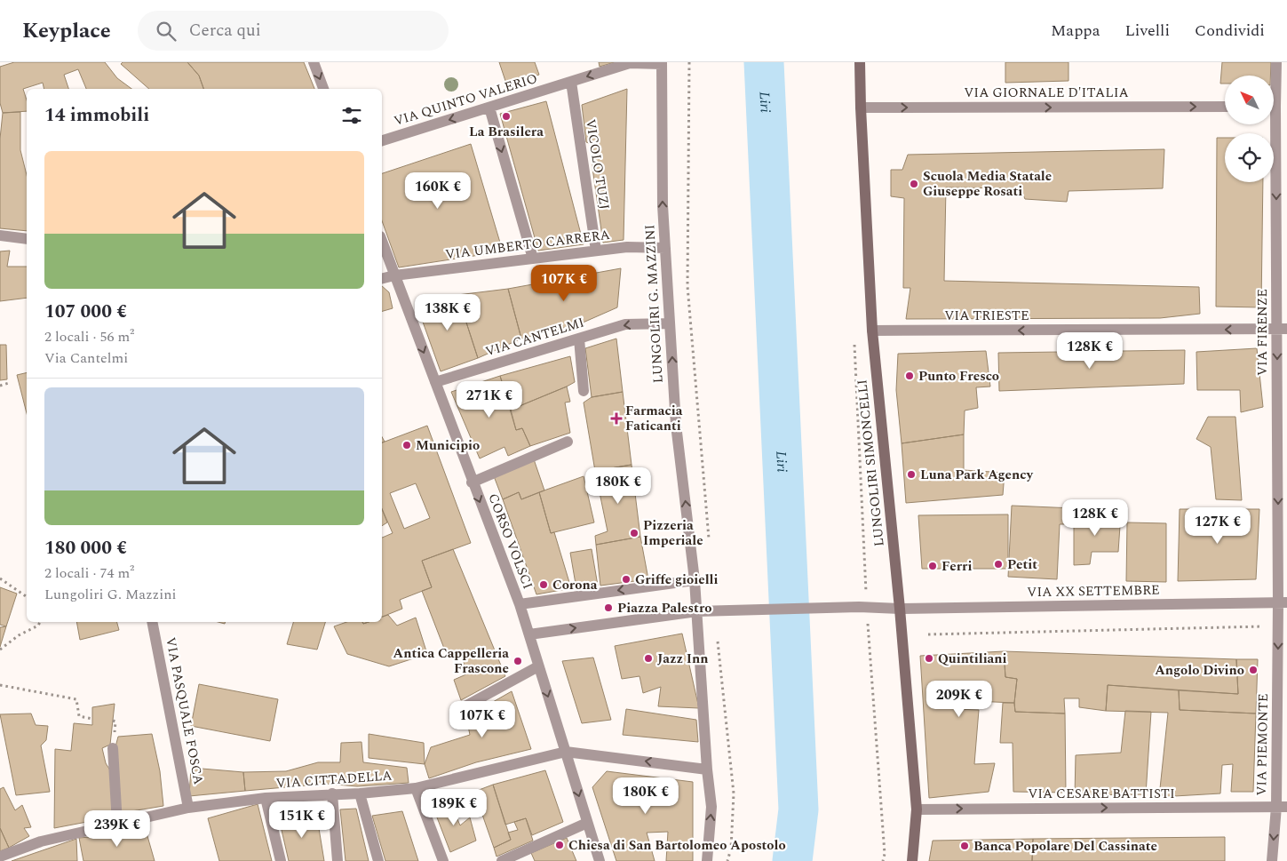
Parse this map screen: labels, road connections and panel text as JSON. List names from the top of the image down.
{
  "streets": {
    "main road": ["LUNGOLIRI SIMONCELLI"],
    "street": [
      "VIA GIORNALE D'ITALIA",
      "VIA QUINTO VALERIO",
      "VICOLO TUZJ",
      "VIA UMBERTO CARRERA",
      "LUNGOLIRI G. MAZZINI",
      "VIA TRIESTE",
      "VIA FIRENZE",
      "VIA CANTELMI",
      "CORSO VOLSCI",
      "VIA XX SETTEMBRE",
      "VIA PASQUALE FOSCA",
      "VIA PIEMONTE",
      "VIA CITTADELLA",
      "VIA CESARE BATTISTI"
    ]
  },
  "crossings": [
    ["VIA GIORNALE D'ITALIA", "LUNGOLIRI SIMONCELLI"],
    ["VIA QUINTO VALERIO", "VICOLO TUZJ"],
    ["VIA QUINTO VALERIO", "LUNGOLIRI G. MAZZINI"],
    ["VICOLO TUZJ", "VIA UMBERTO CARRERA"],
    ["VIA UMBERTO CARRERA", "LUNGOLIRI G. MAZZINI"],
    ["VIA UMBERTO CARRERA", "CORSO VOLSCI"],
    ["LUNGOLIRI G. MAZZINI", "VIA CANTELMI"],
    ["LUNGOLIRI G. MAZZINI", "VIA XX SETTEMBRE"],
    ["VIA TRIESTE", "VIA FIRENZE"],
    ["VIA TRIESTE", "LUNGOLIRI SIMONCELLI"],
    ["VIA FIRENZE", "VIA XX SETTEMBRE"],
    ["VIA FIRENZE", "VIA PIEMONTE"],
    ["VIA CANTELMI", "CORSO VOLSCI"],
    ["LUNGOLIRI SIMONCELLI", "VIA XX SETTEMBRE"],
    ["LUNGOLIRI SIMONCELLI", "VIA CESARE BATTISTI"],
    ["CORSO VOLSCI", "VIA CITTADELLA"],
    ["VIA XX SETTEMBRE", "VIA PIEMONTE"],
    ["VIA PASQUALE FOSCA", "VIA CITTADELLA"],
    ["VIA PIEMONTE", "VIA CESARE BATTISTI"]
  ],
  "one_way": [
    "VIA GIORNALE D'ITALIA",
    "VIA QUINTO VALERIO",
    "LUNGOLIRI G. MAZZINI",
    "VIA TRIESTE",
    "VIA FIRENZE",
    "VIA CANTELMI",
    "CORSO VOLSCI",
    "VIA PIEMONTE",
    "VIA CESARE BATTISTI"
  ],
  "water": ["Liri"],
  "places": {
    "other": [
      "La Brasilera",
      "Scuola Media Statale Giuseppe Rosati",
      "Punto Fresco",
      "Municipio",
      "Luna Park Agency",
      "Pizzeria Imperiale",
      "Petit",
      "Ferri",
      "Griffe gioielli",
      "Corona",
      "Piazza Palestro",
      "Jazz Inn",
      "Quintiliani",
      "Antica Cappelleria Frascone",
      "Angolo Divino",
      "Chiesa di San Bartolomeo Apostolo",
      "Banca Popolare Del Cassinate"
    ],
    "health": ["Farmacia Faticanti"]
  },
  "north": "top left",
  "page": {
    "header": "Keyplace",
    "search": "Cerca qui",
    "nav": ["Mappa", "Livelli", "Condividi"],
    "heading": "14 immobili",
    "list": [
      {
        "name": "107 000 €",
        "note": "2 locali · 56 m² · Via Cantelmi"
      },
      {
        "name": "180 000 €",
        "note": "2 locali · 74 m² · Lungoliri G. Mazzini"
      }
    ],
    "price": [
      "160K €",
      "107K €",
      "138K €",
      "128K €",
      "271K €",
      "180K €",
      "128K €",
      "127K €",
      "209K €",
      "107K €",
      "180K €",
      "189K €",
      "151K €",
      "239K €"
    ]
  }
}
